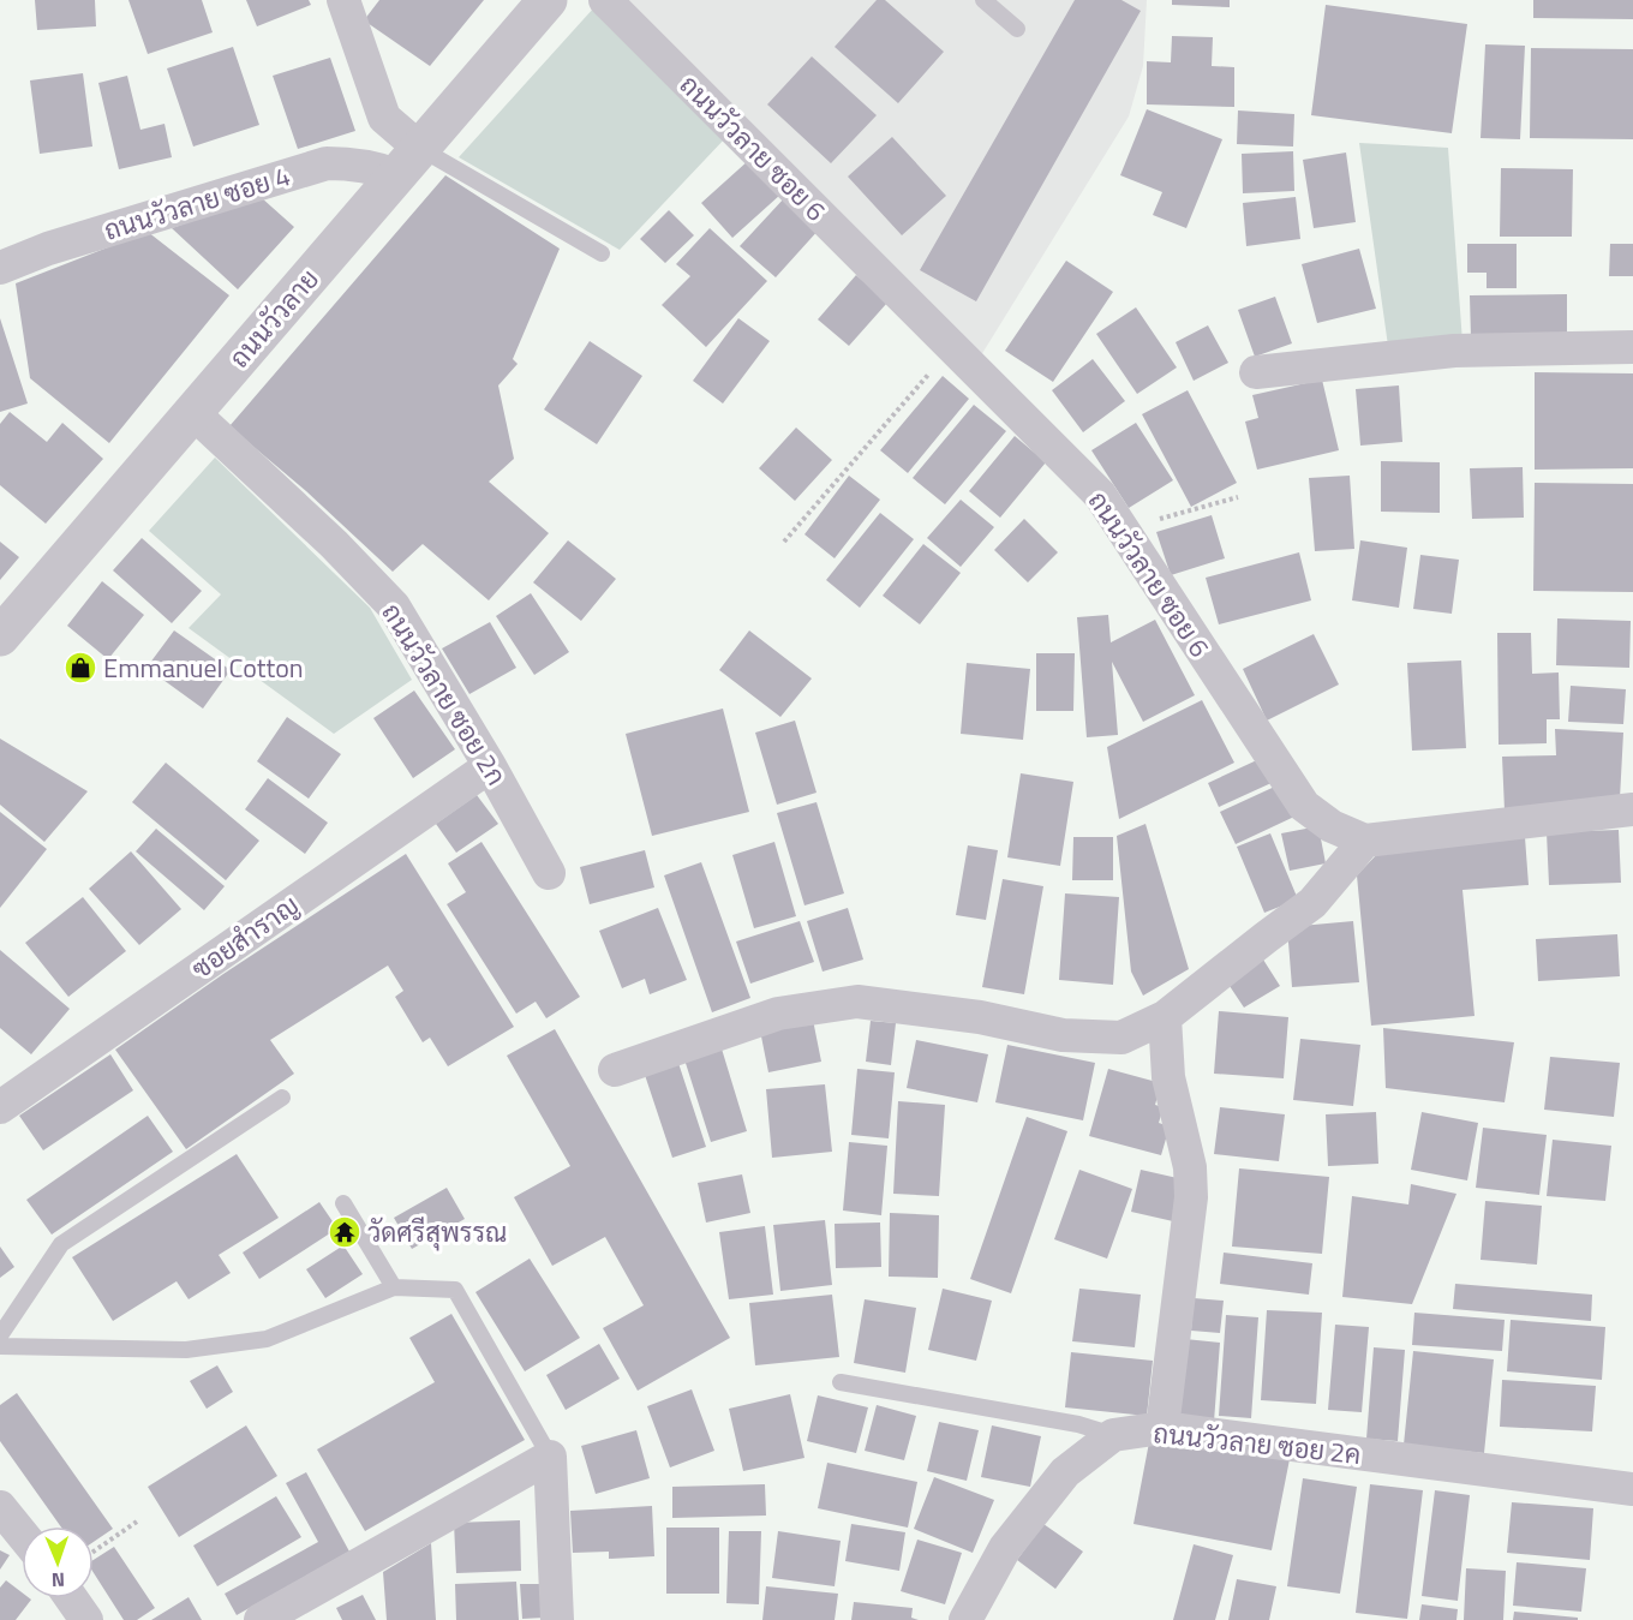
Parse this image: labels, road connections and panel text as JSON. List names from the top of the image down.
{
  "streets": {
    "street": [
      "ถนนวัวลาย ซอย 6",
      "ถนนวัวลาย ซอย 4",
      "ถนนวัวลาย",
      "ถนนวัวลาย ซอย 2ก",
      "ซอยสำราญ",
      "ถนนวัวลาย ซอย 2ค"
    ]
  },
  "crossings": [
    ["ถนนวัวลาย ซอย 4", "ถนนวัวลาย"],
    ["ถนนวัวลาย", "ถนนวัวลาย ซอย 2ก"],
    ["ถนนวัวลาย ซอย 2ก", "ซอยสำราญ"]
  ],
  "places": {
    "shop": ["Emmanuel Cotton"],
    "temple": ["วัดศรีสุพรรณ"]
  },
  "north": "bottom"
}
